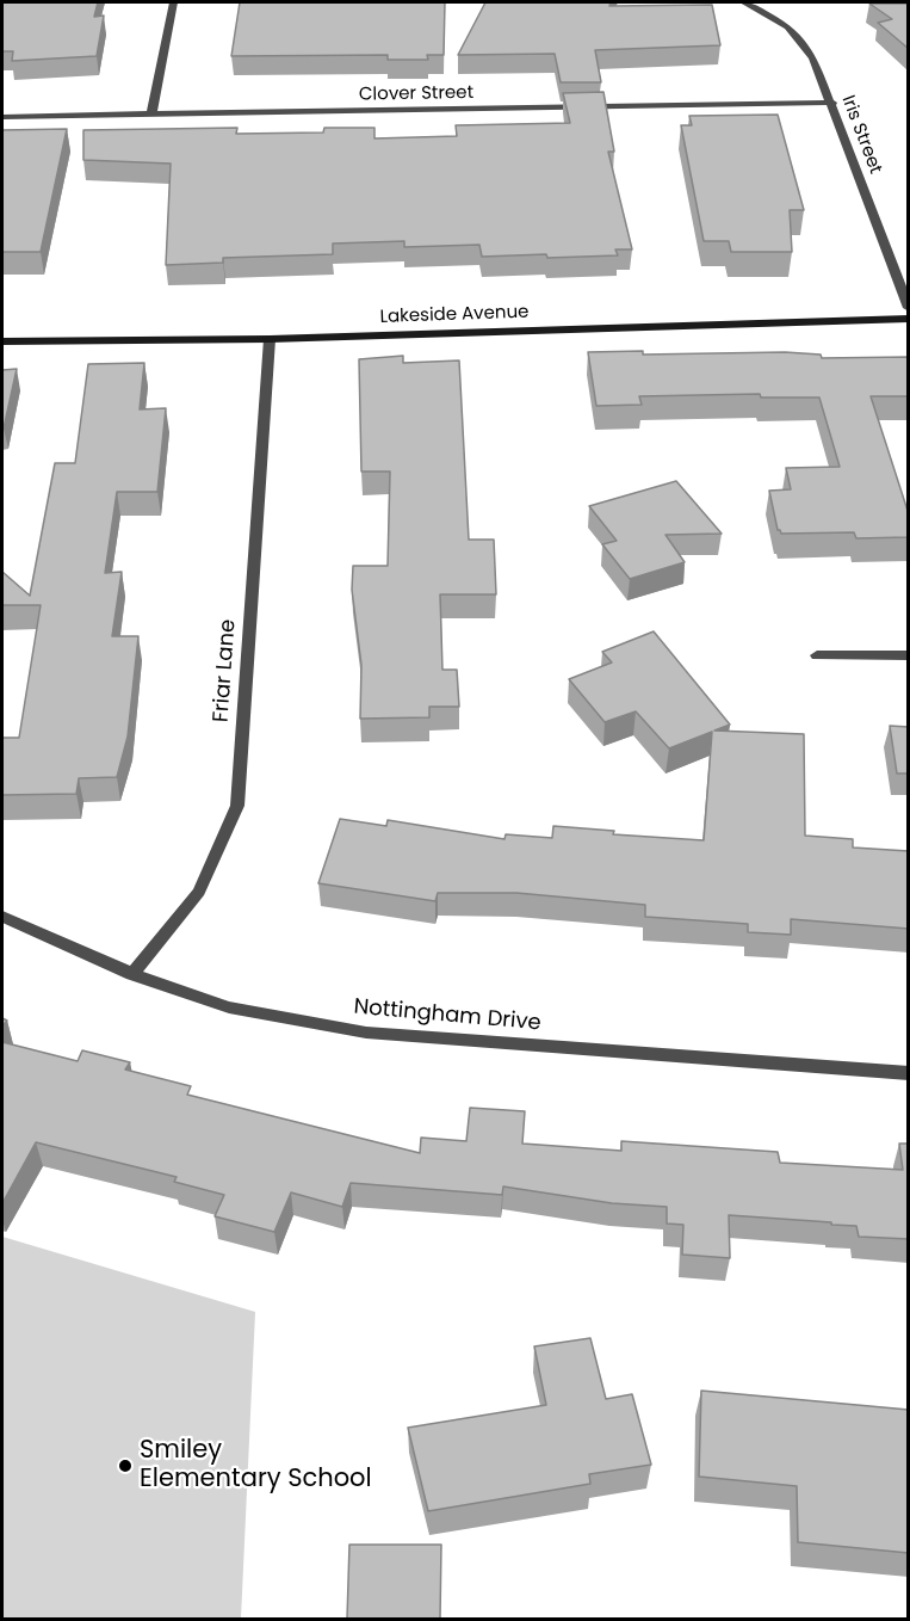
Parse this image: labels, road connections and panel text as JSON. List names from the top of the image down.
{
  "streets": {
    "street": [
      "Clover Street",
      "Iris Street",
      "Lakeside Avenue",
      "Friar Lane",
      "Nottingham Drive"
    ]
  },
  "crossings": [
    ["Clover Street", "Iris Street"],
    ["Lakeside Avenue", "Friar Lane"],
    ["Friar Lane", "Nottingham Drive"]
  ],
  "places": ["Smiley Elementary School"]
}
